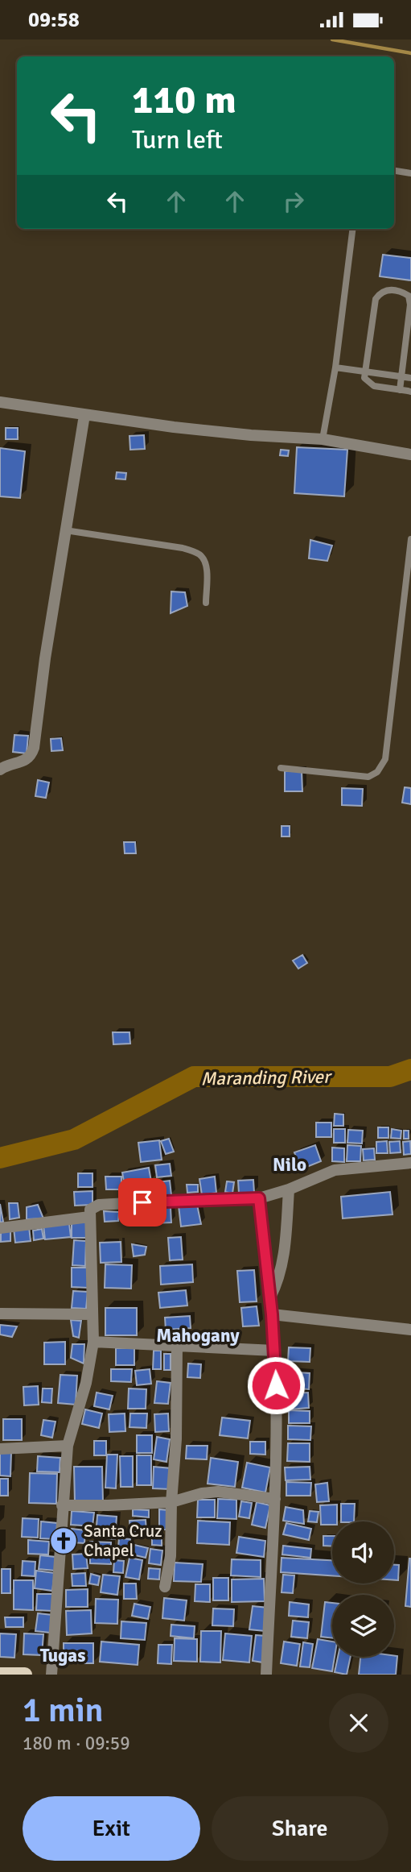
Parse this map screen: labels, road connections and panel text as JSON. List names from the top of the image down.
{
  "districts": ["Nilo", "Mahogany", "Tugas"],
  "water": ["Maranding River"],
  "places": {
    "church": ["Santa Cruz Chapel"]
  },
  "page": {
    "status": "09:58",
    "turn": ["110 m", "Turn left"],
    "heading": ["1 min", "180 m · 09:59"],
    "buttons": ["Exit", "Share"]
  }
}
